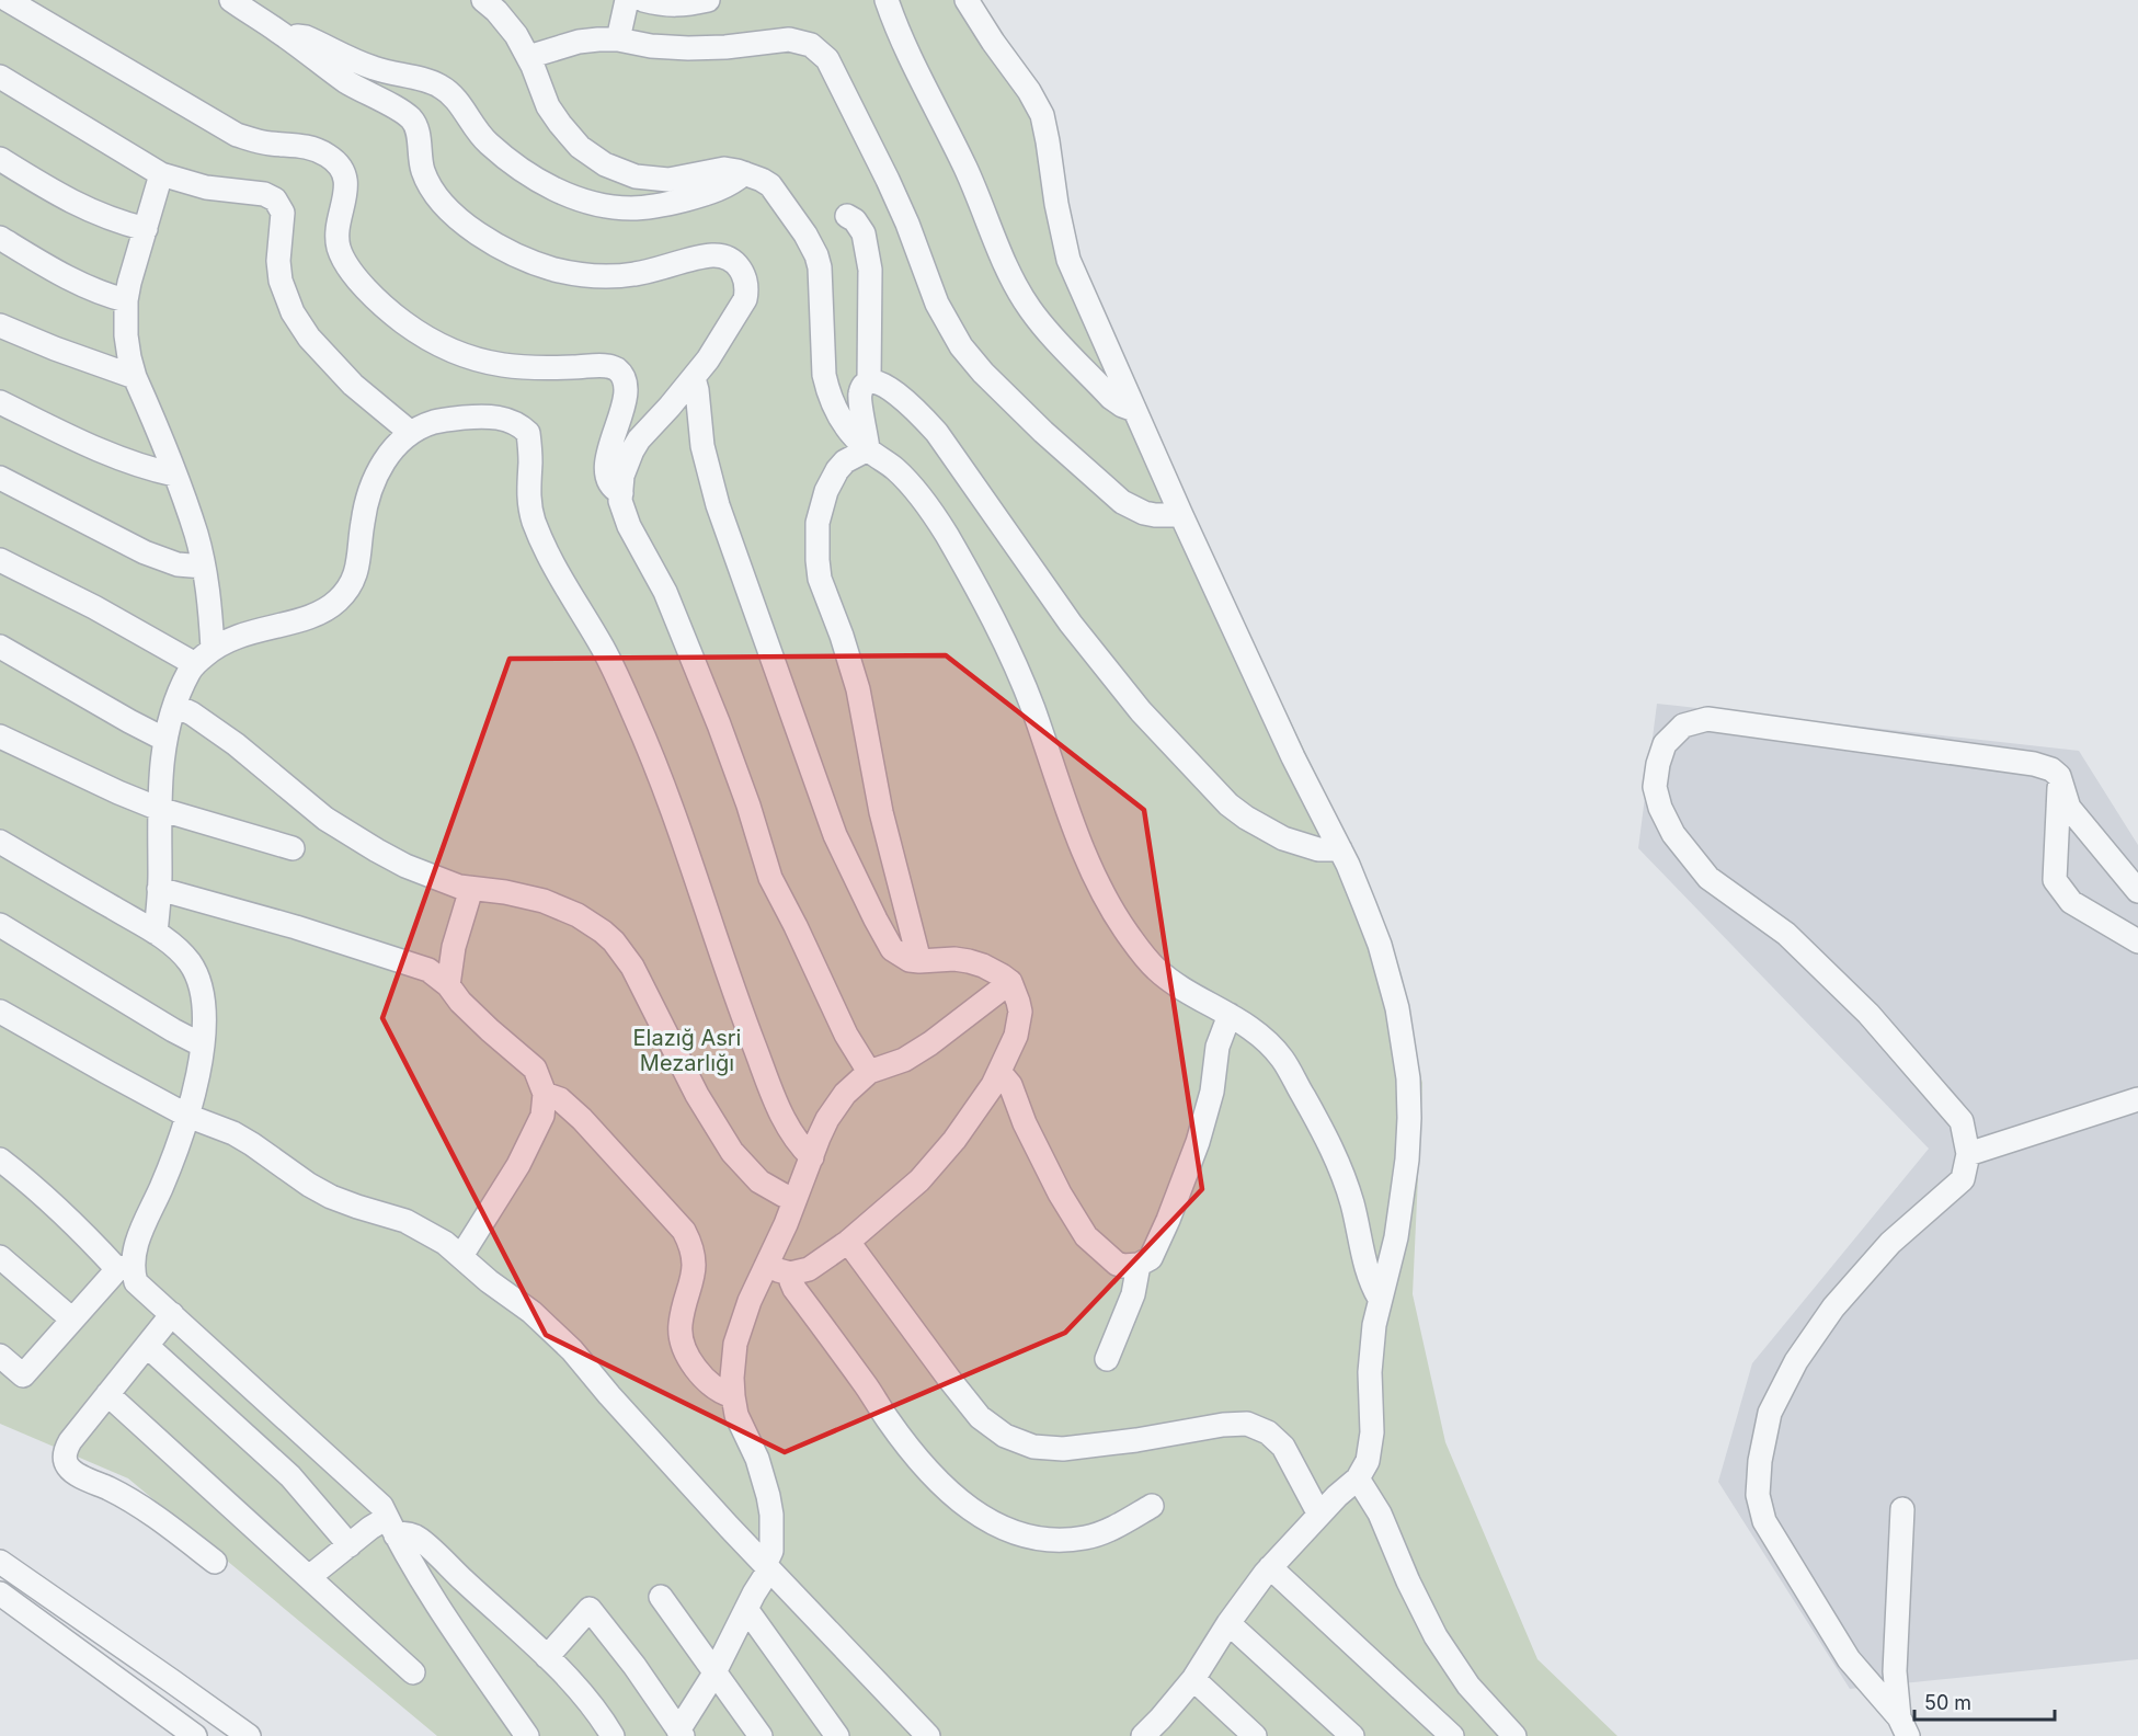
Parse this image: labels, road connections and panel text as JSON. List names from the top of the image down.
{
  "parks": ["Elazığ Asri Mezarlığı"],
  "scale_bar": "50 m"
}
